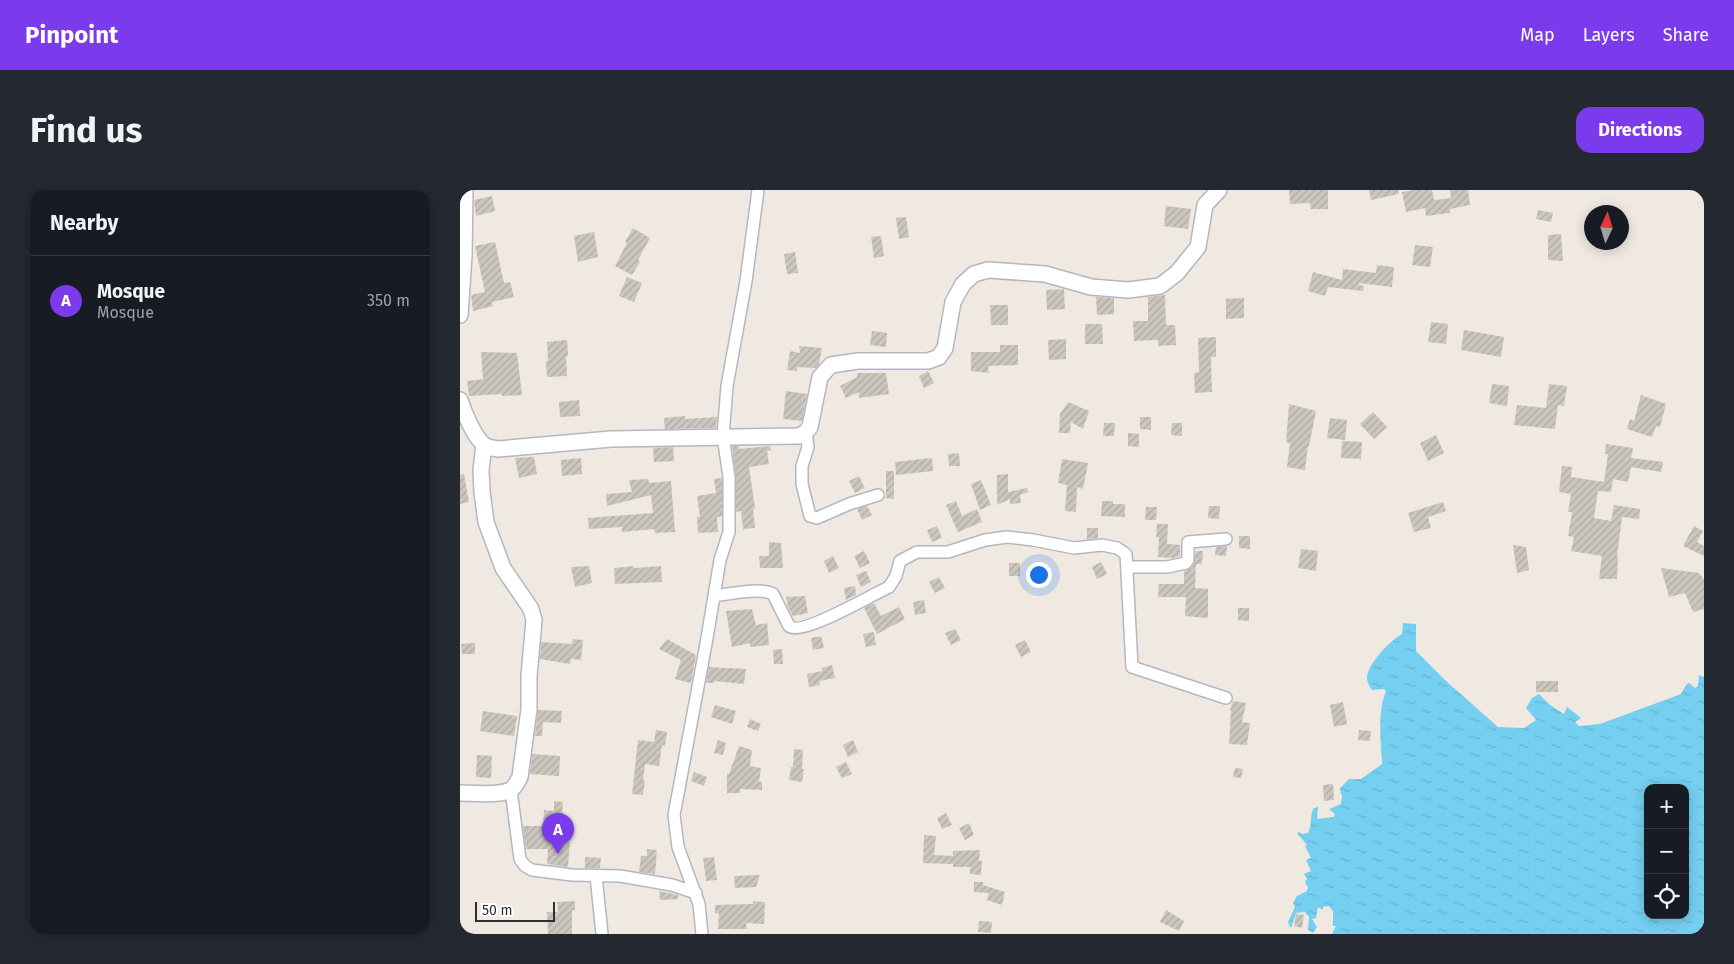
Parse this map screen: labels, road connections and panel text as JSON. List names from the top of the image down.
{
  "scale_bar": "50 m",
  "north": "top",
  "page": {
    "header": "Pinpoint",
    "nav": ["Map", "Layers", "Share"],
    "buttons": "Directions",
    "title": "Find us",
    "heading": "Nearby",
    "list": [
      {
        "mark": "A",
        "name": "Mosque",
        "note": "Mosque",
        "value": "350 m"
      }
    ],
    "map_buttons": ["+", "−"],
    "pins": "A",
    "scale": "50 m"
  }
}
